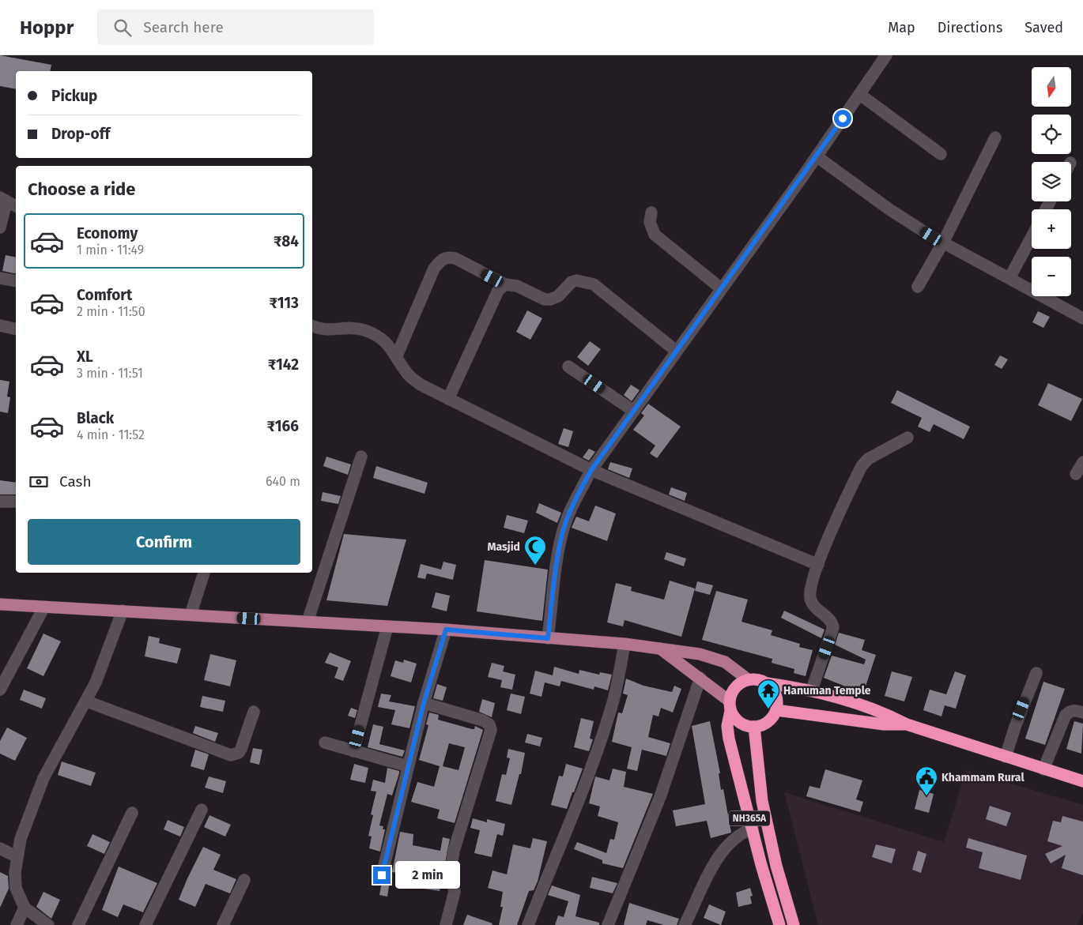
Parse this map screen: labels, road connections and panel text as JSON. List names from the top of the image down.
{
  "streets": {
    "highway": ["NH365A"]
  },
  "places": {
    "mosque": ["Masjid"],
    "temple": ["Hanuman Temple"],
    "public building": ["Khammam Rural"]
  },
  "north": "bottom",
  "page": {
    "header": "Hoppr",
    "search": "Search here",
    "nav": ["Map", "Directions", "Saved"],
    "map_buttons": ["+", "−"],
    "banner": ["Pickup", "Drop-off"],
    "heading": "Choose a ride",
    "list": [
      {
        "name": "Economy",
        "note": "1 min · 11:49",
        "value": "₹84"
      },
      {
        "name": "Comfort",
        "note": "2 min · 11:50",
        "value": "₹113"
      },
      {
        "name": "XL",
        "note": "3 min · 11:51",
        "value": "₹142"
      },
      {
        "name": "Black",
        "note": "4 min · 11:52",
        "value": "₹166"
      }
    ],
    "pay": ["Cash", "640 m"],
    "buttons": "Confirm",
    "bubble": "2 min"
  }
}
